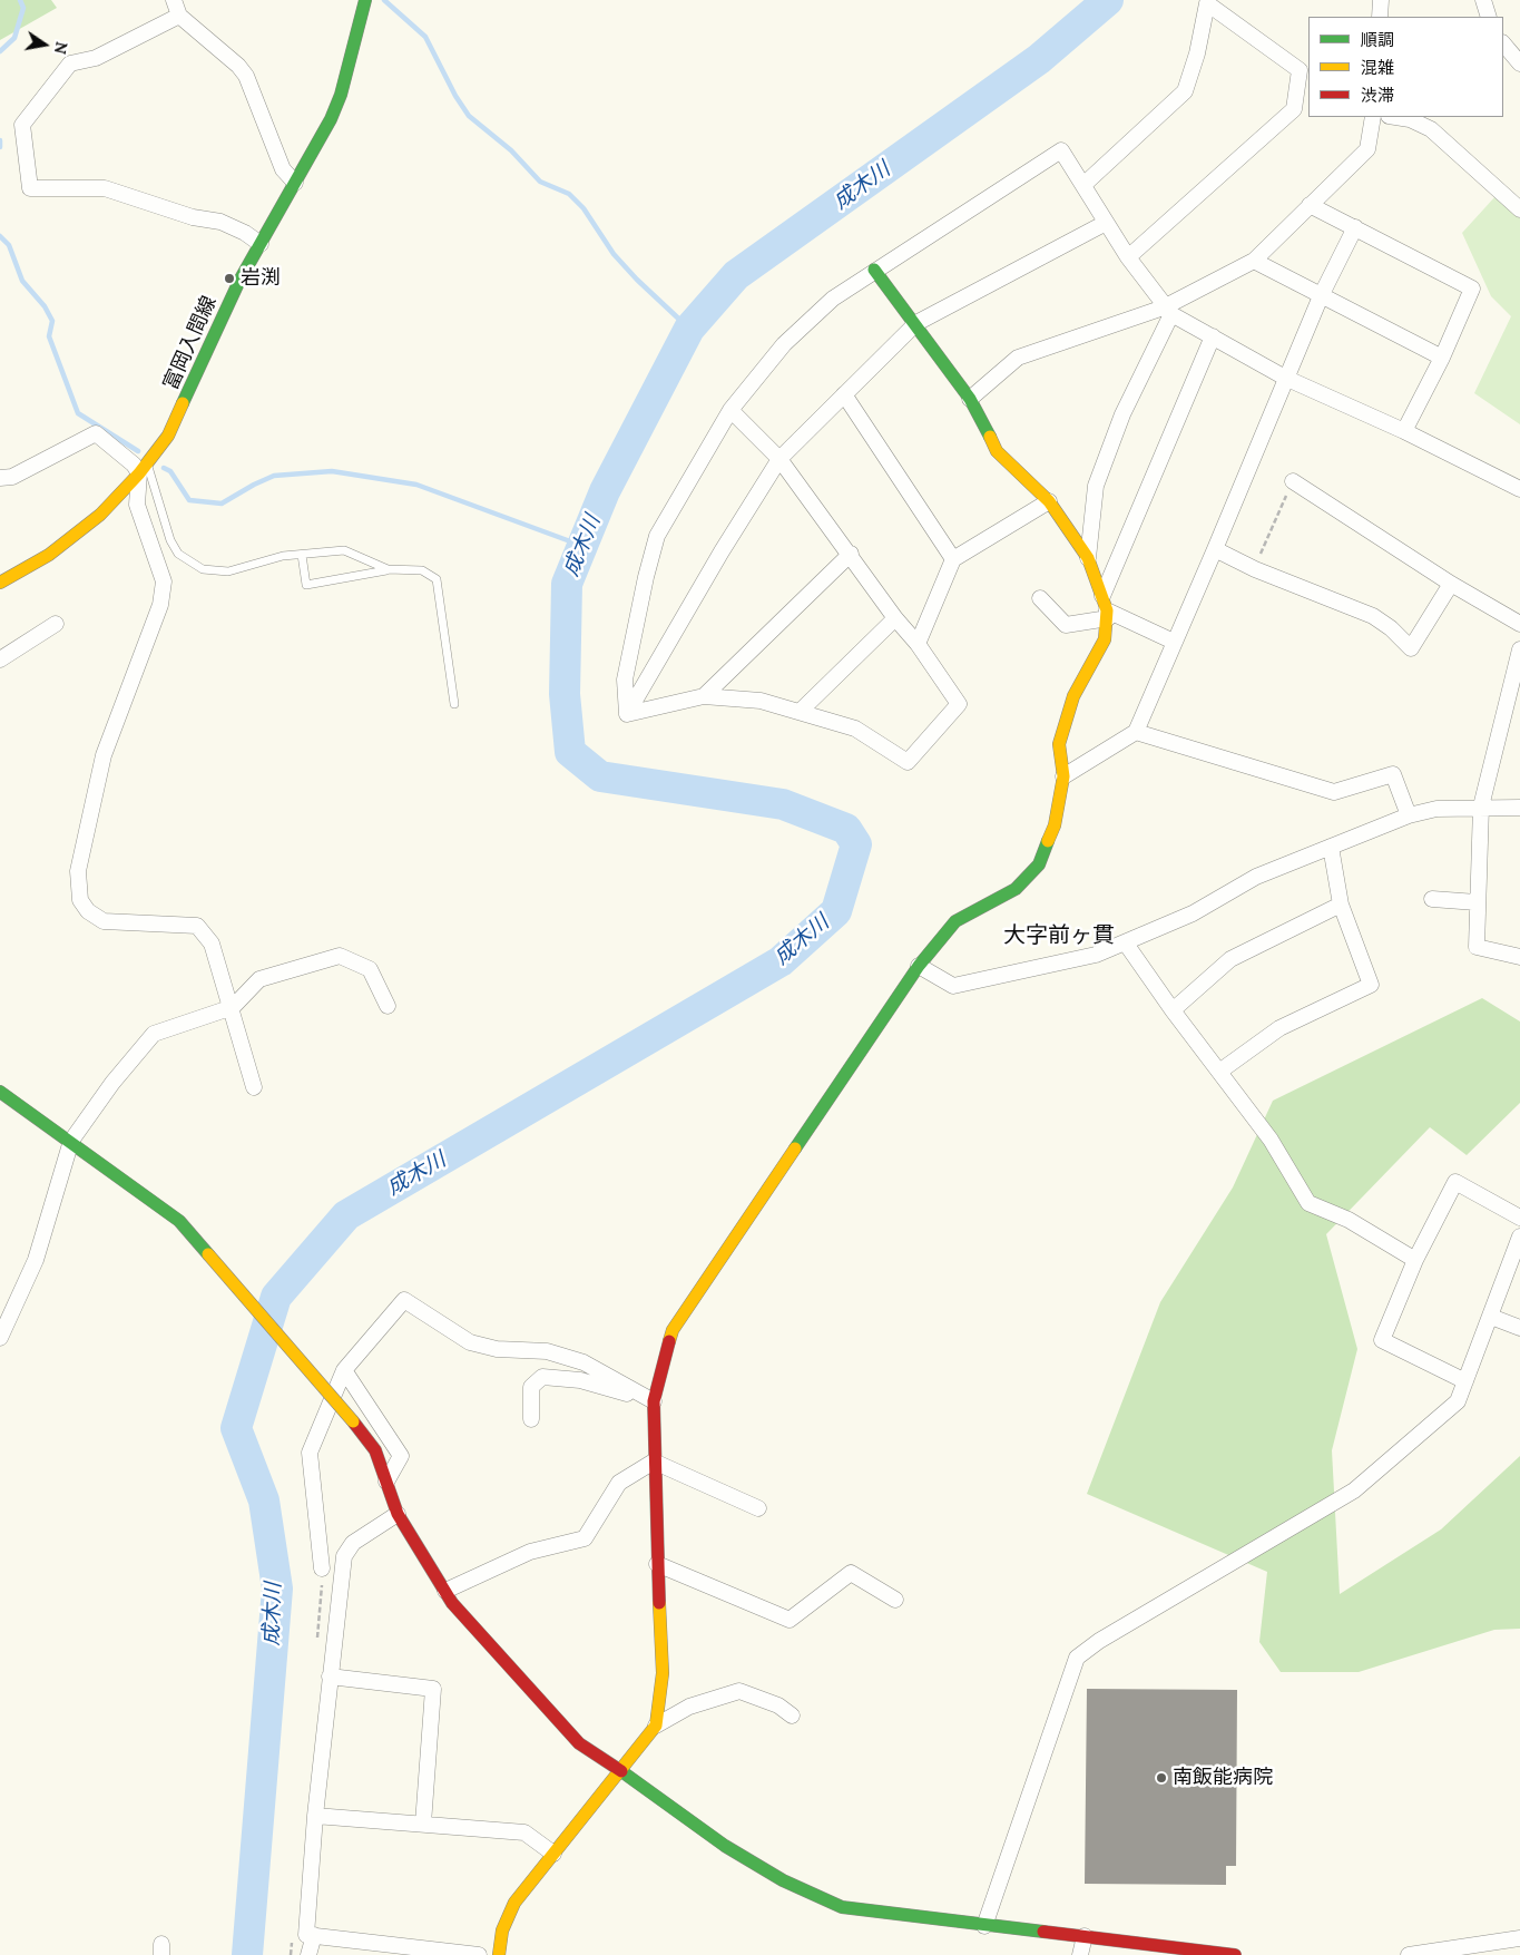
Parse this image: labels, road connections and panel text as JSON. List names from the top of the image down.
{
  "streets": {
    "street": ["富岡入間線"]
  },
  "districts": ["大字前ヶ貫"],
  "water": ["成木川"],
  "places": ["岩渕", "南飯能病院"],
  "legend": ["順調", "混雑", "渋滞"],
  "north": "right"
}
